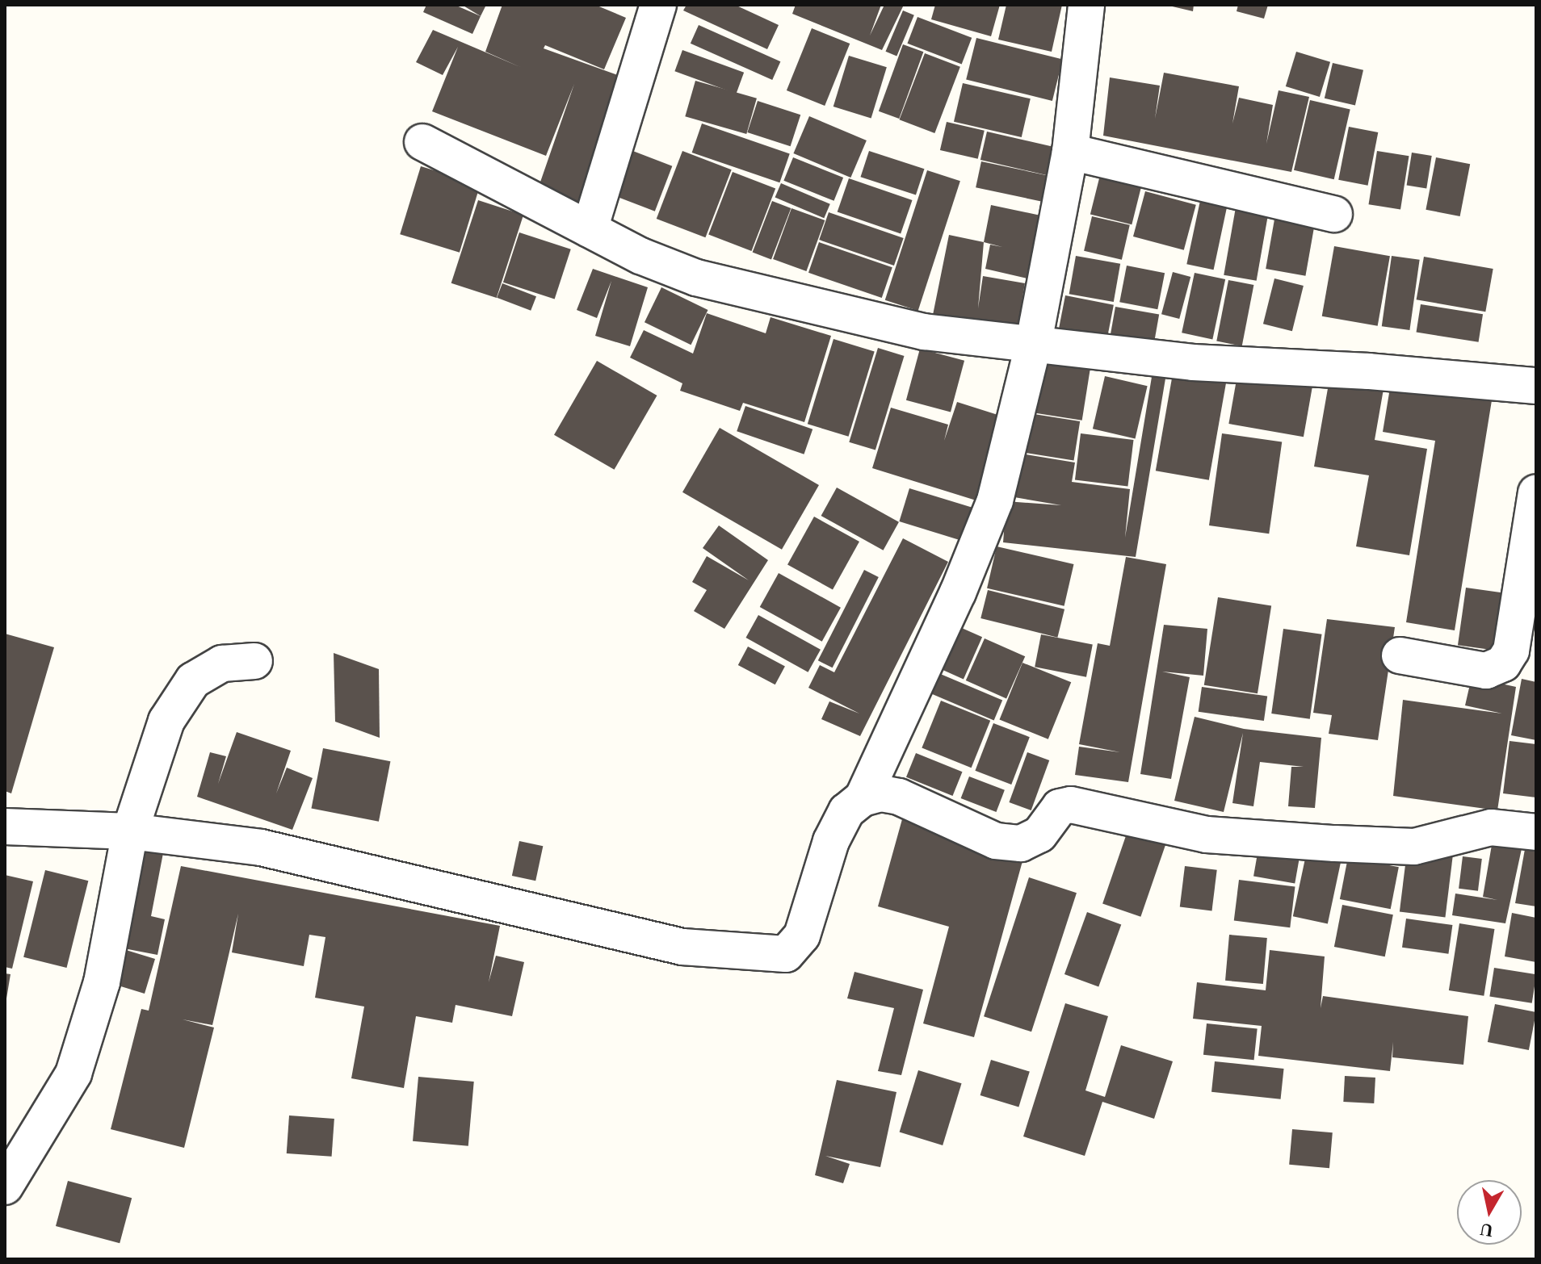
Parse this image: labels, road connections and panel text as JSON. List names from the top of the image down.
{
  "north": "bottom"
}
